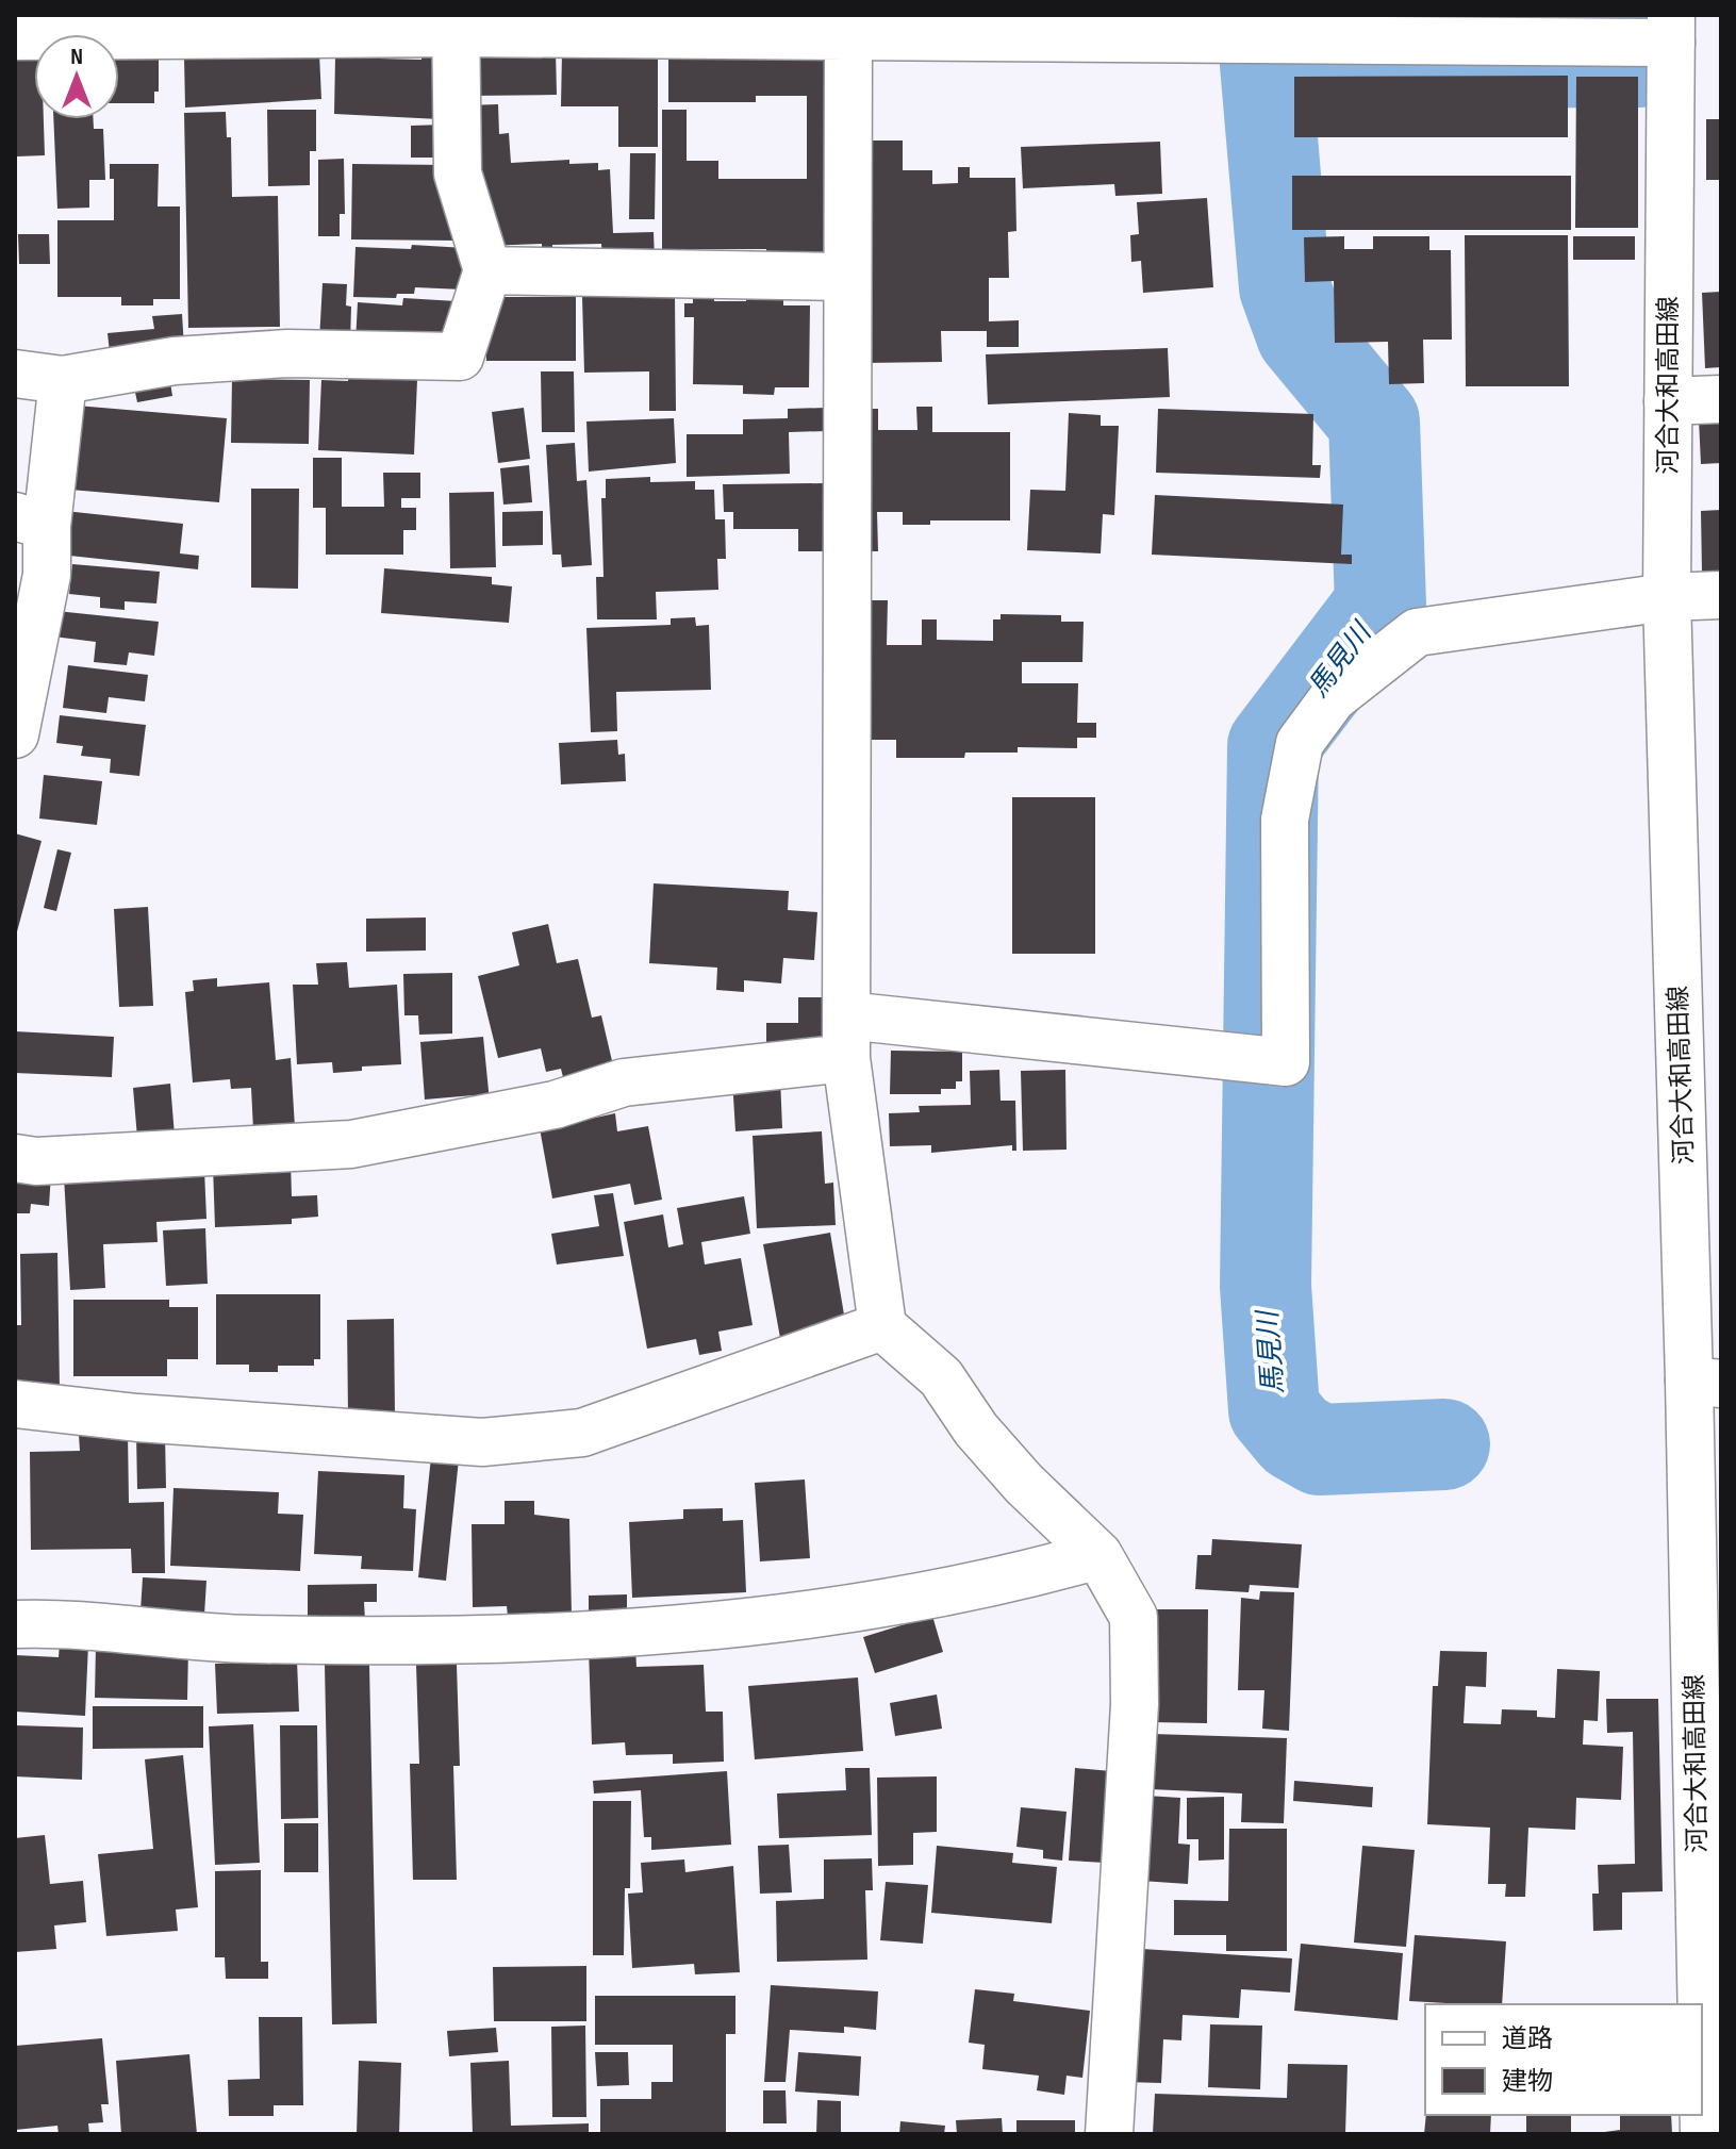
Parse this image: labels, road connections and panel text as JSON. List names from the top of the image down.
{
  "streets": {
    "street": ["河合大和高田線"]
  },
  "water": ["馬見川"],
  "legend": ["道路", "建物"],
  "north": "top"
}
